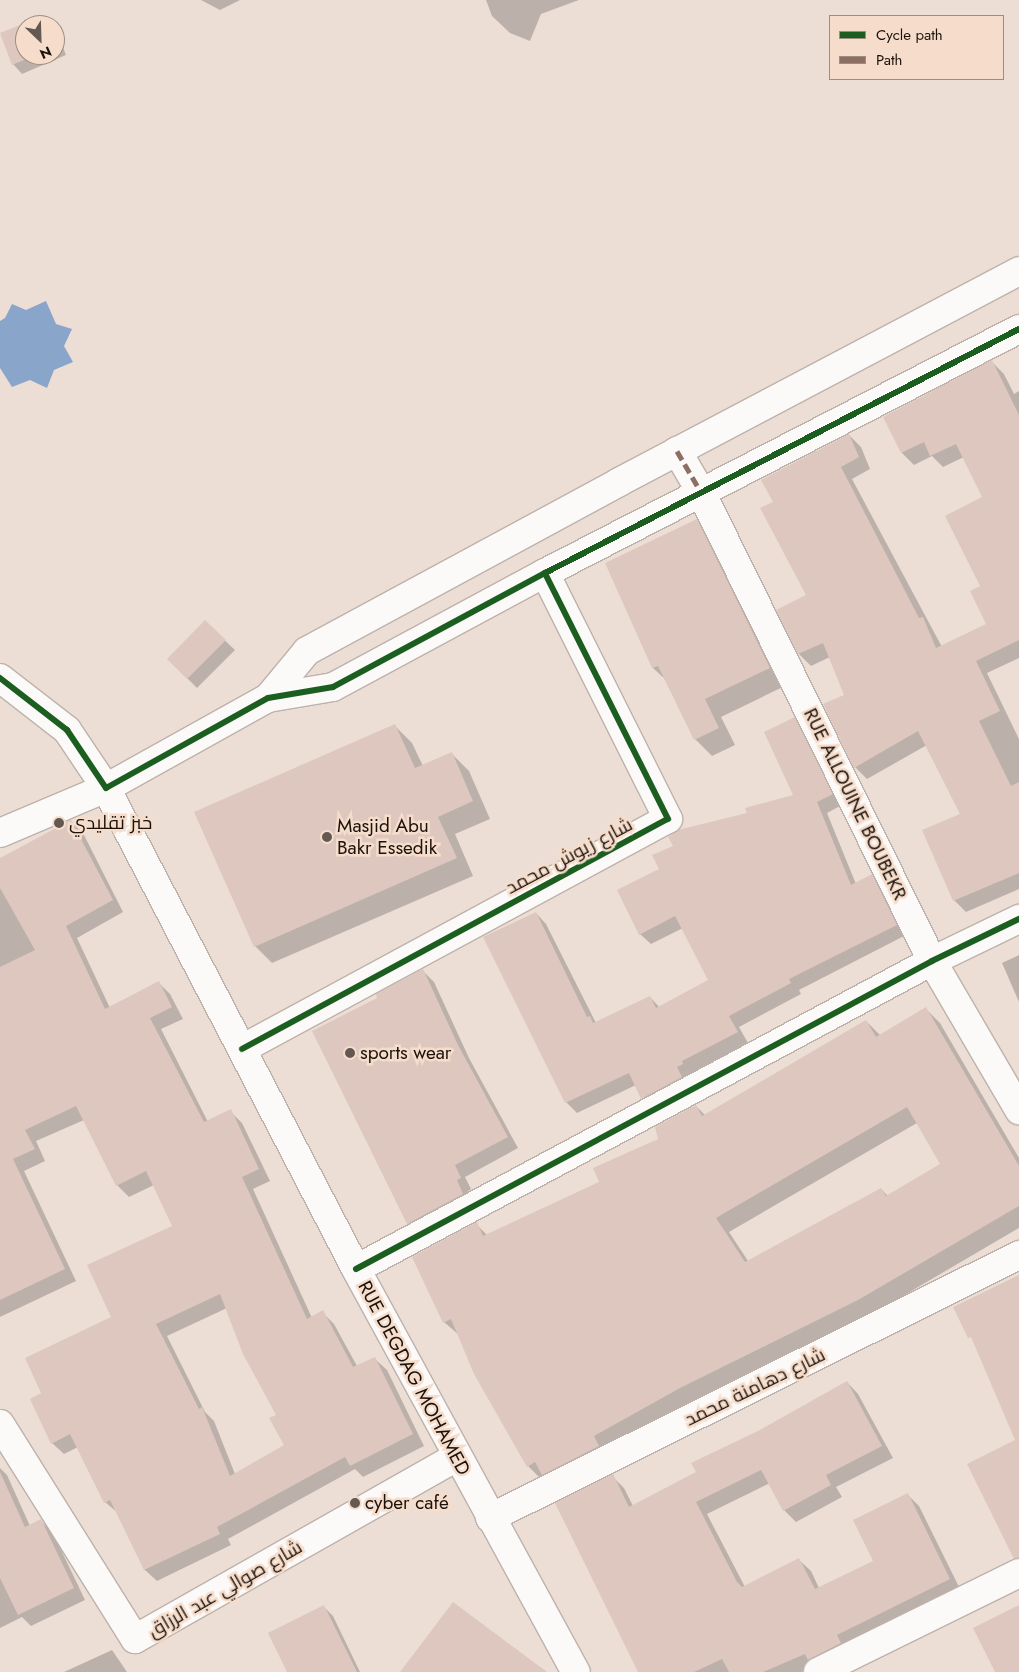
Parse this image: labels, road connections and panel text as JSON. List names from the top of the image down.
{
  "streets": {
    "street": [
      "RUE ALLOUINE BOUBEKR",
      "شارع زيوش محمد",
      "RUE DEGDAG MOHAMED",
      "شارع دهامنة محمد",
      "شارع صوالي عبد الرزاق"
    ]
  },
  "crossings": [
    ["شارع زيوش محمد", "RUE DEGDAG MOHAMED"],
    ["RUE DEGDAG MOHAMED", "شارع دهامنة محمد"],
    ["RUE DEGDAG MOHAMED", "شارع صوالي عبد الرزاق"]
  ],
  "places": [
    "خبز تقليدي",
    "Masjid Abu Bakr Essedik",
    "sports wear",
    "cyber café"
  ],
  "legend": ["Cycle path", "Path"],
  "north": "bottom right"
}
